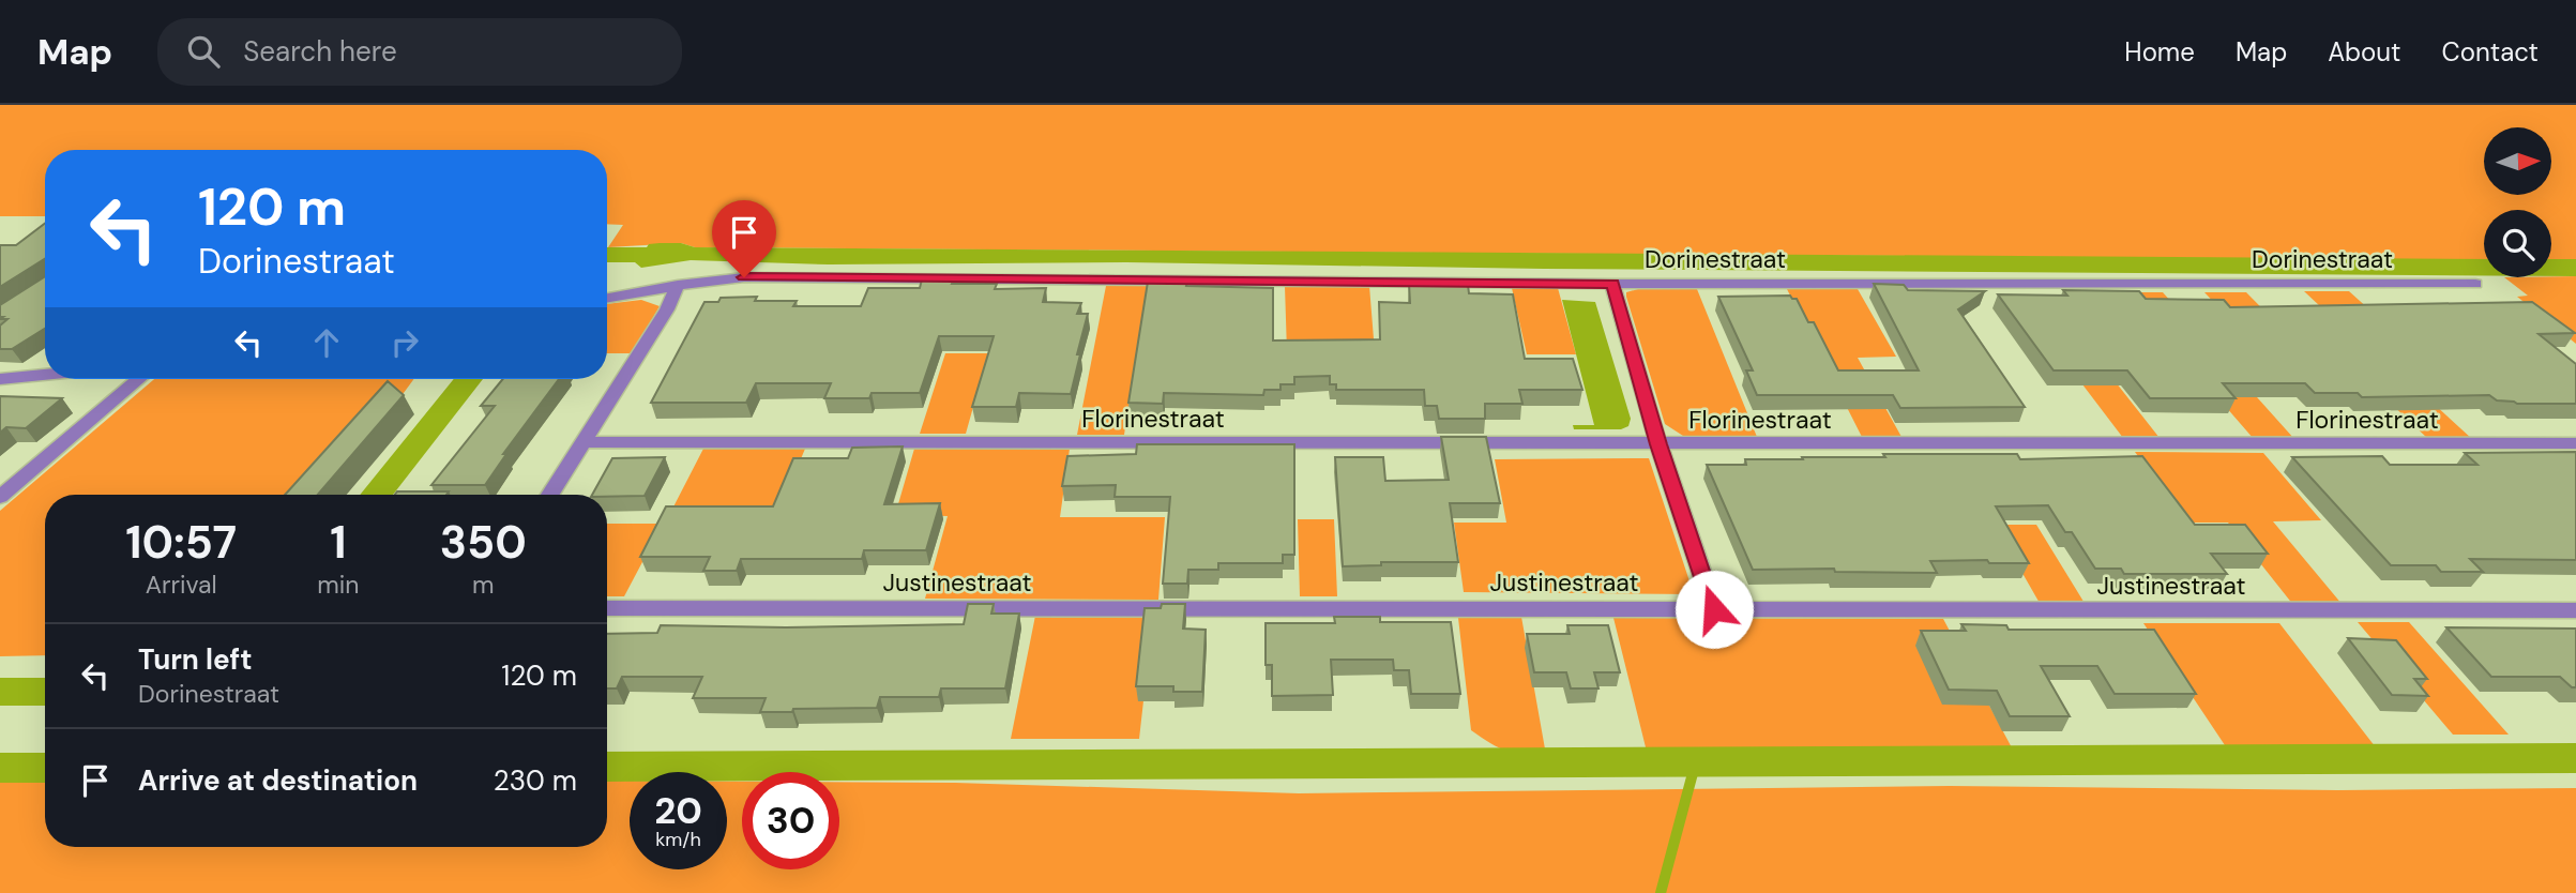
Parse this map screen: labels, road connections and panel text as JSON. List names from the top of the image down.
{
  "streets": {
    "street": ["Dorinestraat", "Florinestraat", "Justinestraat"]
  },
  "north": "right",
  "page": {
    "header": "Map",
    "search": "Search here",
    "nav": [
      "Home",
      "Map",
      "About",
      "Contact"
    ],
    "turn": ["120 m", "Dorinestraat"],
    "eta": [
      "10:57",
      "Arrival",
      "1",
      "min",
      "350",
      "m"
    ],
    "list": [
      {
        "name": "Turn left",
        "note": "Dorinestraat",
        "value": "120 m"
      },
      {
        "name": "Arrive at destination",
        "value": "230 m"
      }
    ],
    "speed": "20 km/h",
    "limit": "30"
  }
}
